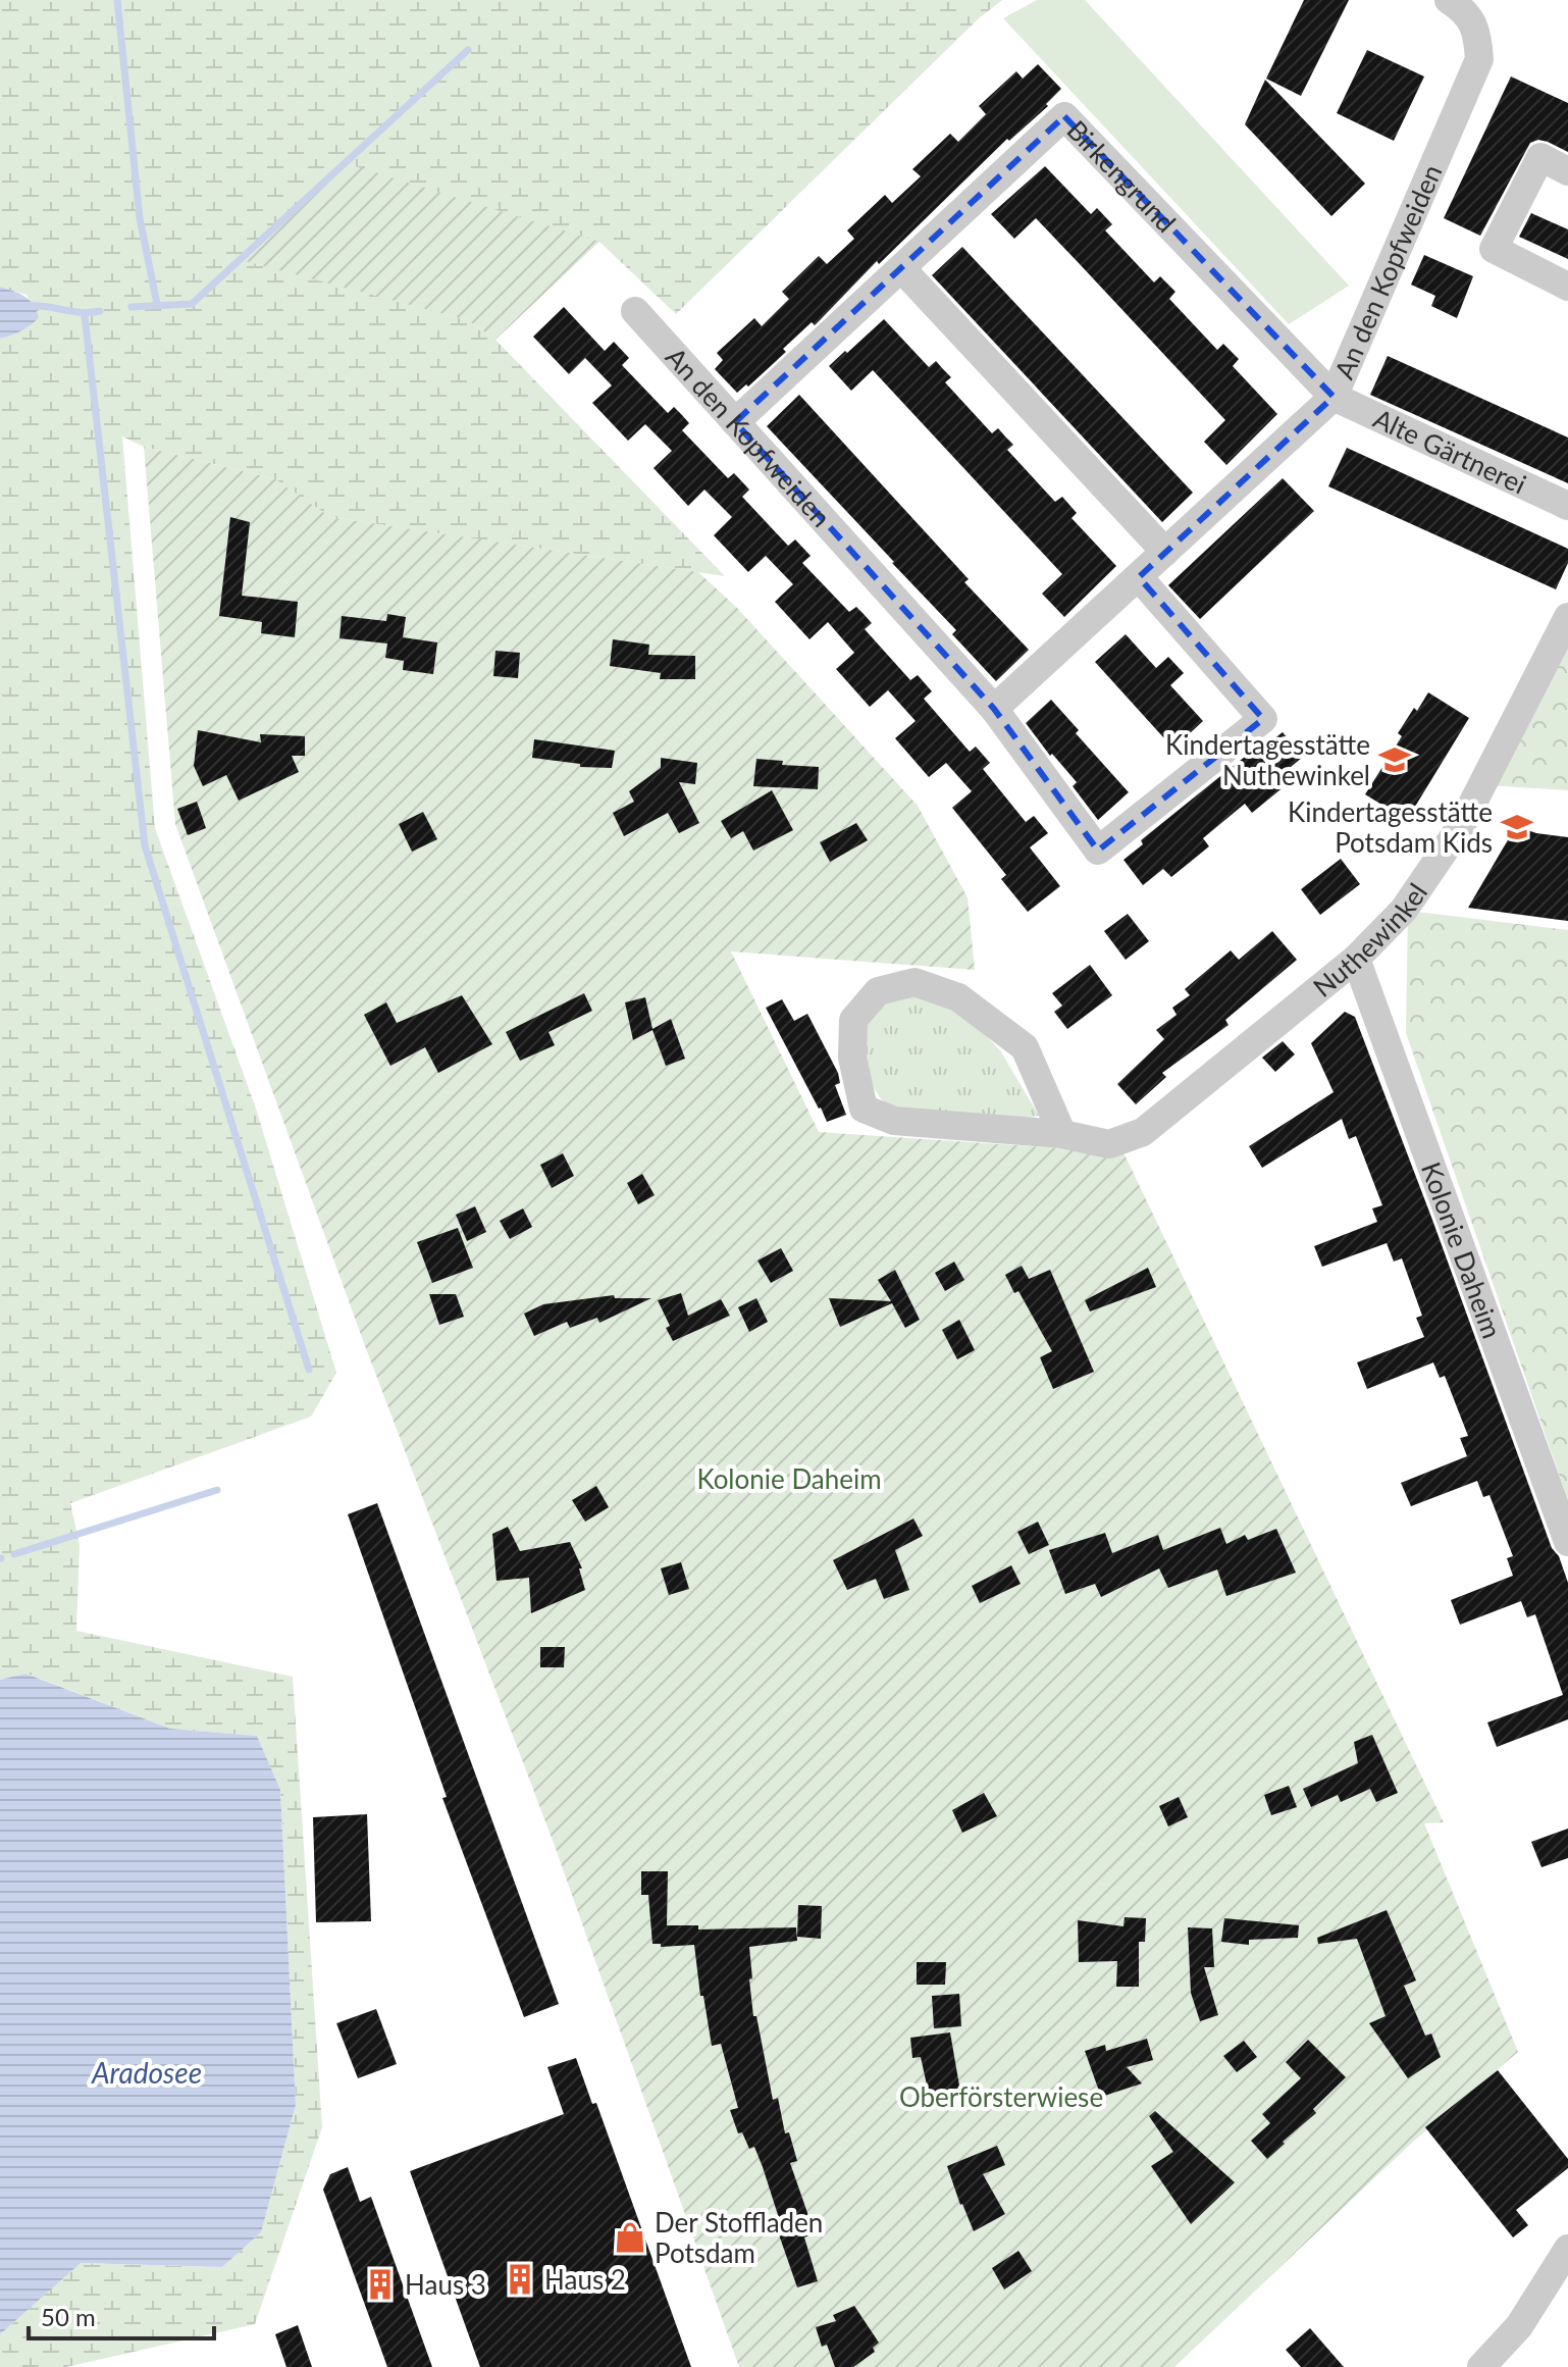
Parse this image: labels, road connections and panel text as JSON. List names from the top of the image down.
{
  "streets": {
    "street": [
      "Birkengrund",
      "An den Kopfweiden",
      "Alte Gärtnerei",
      "Nuthewinkel",
      "Kolonie Daheim"
    ]
  },
  "crossings": [
    ["Birkengrund", "An den Kopfweiden"],
    ["Birkengrund", "Alte Gärtnerei"],
    ["An den Kopfweiden", "Alte Gärtnerei"],
    ["Nuthewinkel", "Kolonie Daheim"]
  ],
  "water": ["Aradosee"],
  "parks": ["Kolonie Daheim", "Oberförsterwiese"],
  "places": {
    "school or university": ["Kindertagesstätte Nuthewinkel", "Kindertagesstätte Potsdam Kids"],
    "shop": ["Der Stoffladen Potsdam"],
    "building": ["Haus 2", "Haus 3"]
  },
  "scale_bar": "50 m"
}
